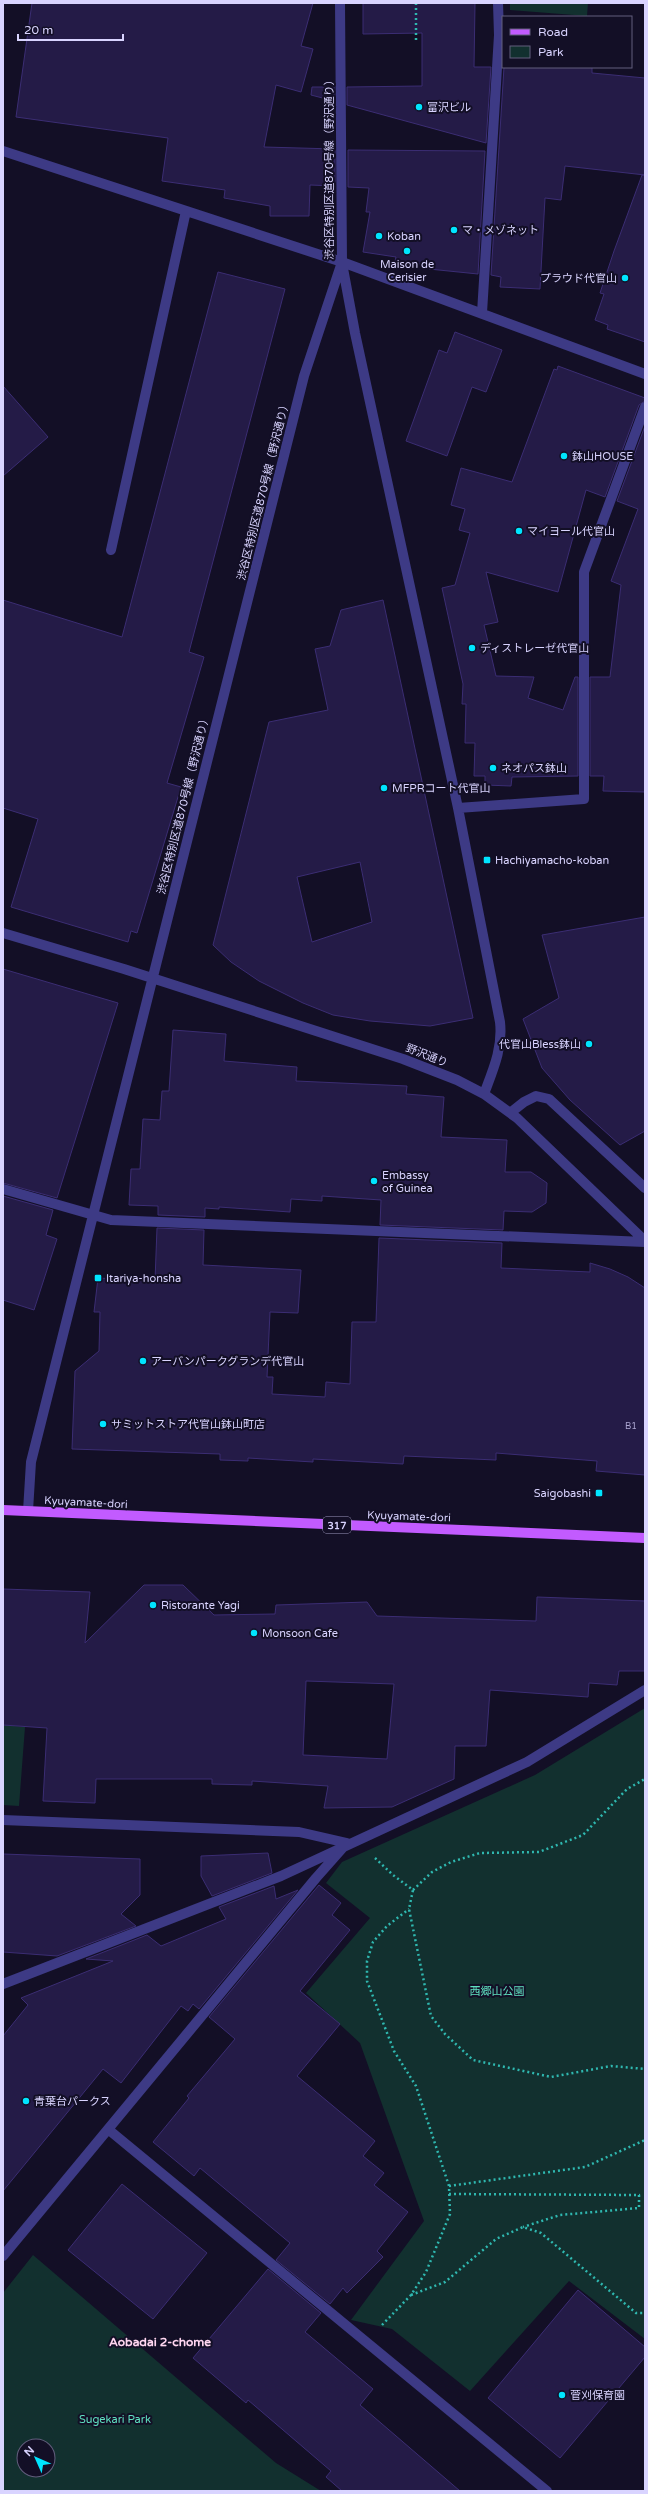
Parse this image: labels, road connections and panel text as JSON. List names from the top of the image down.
{
  "streets": {
    "main road": ["Kyuyamate-dori", "317"],
    "street": ["渋谷区特別区道870号線（野沢通り）", "野沢通り"]
  },
  "crossings": [
    ["渋谷区特別区道870号線（野沢通り）", "野沢通り"],
    ["渋谷区特別区道870号線（野沢通り）", "Kyuyamate-dori"],
    ["渋谷区特別区道870号線（野沢通り）", "317"],
    ["Kyuyamate-dori", "317"]
  ],
  "districts": ["Aobadai 2-chome"],
  "parks": ["西郷山公園", "Sugekari Park"],
  "places": {
    "other": [
      "富沢ビル",
      "マ・メゾネット",
      "Koban",
      "Maison de Cerisier",
      "プラウド代官山",
      "鉢山HOUSE",
      "マイヨール代官山",
      "ディストレーゼ代官山",
      "ネオパス鉢山",
      "MFPRコート代官山",
      "代官山Bless鉢山",
      "Embassy of Guinea",
      "アーバンパークグランデ代官山",
      "サミットストア代官山鉢山町店",
      "Ristorante Yagi",
      "Monsoon Cafe",
      "青葉台パークス",
      "菅刈保育園"
    ],
    "transit": ["Hachiyamacho-koban", "Itariya-honsha", "Saigobashi"]
  },
  "house_numbers": ["B1"],
  "legend": ["Road", "Park"],
  "scale_bar": "20 m",
  "north": "top left"
}
